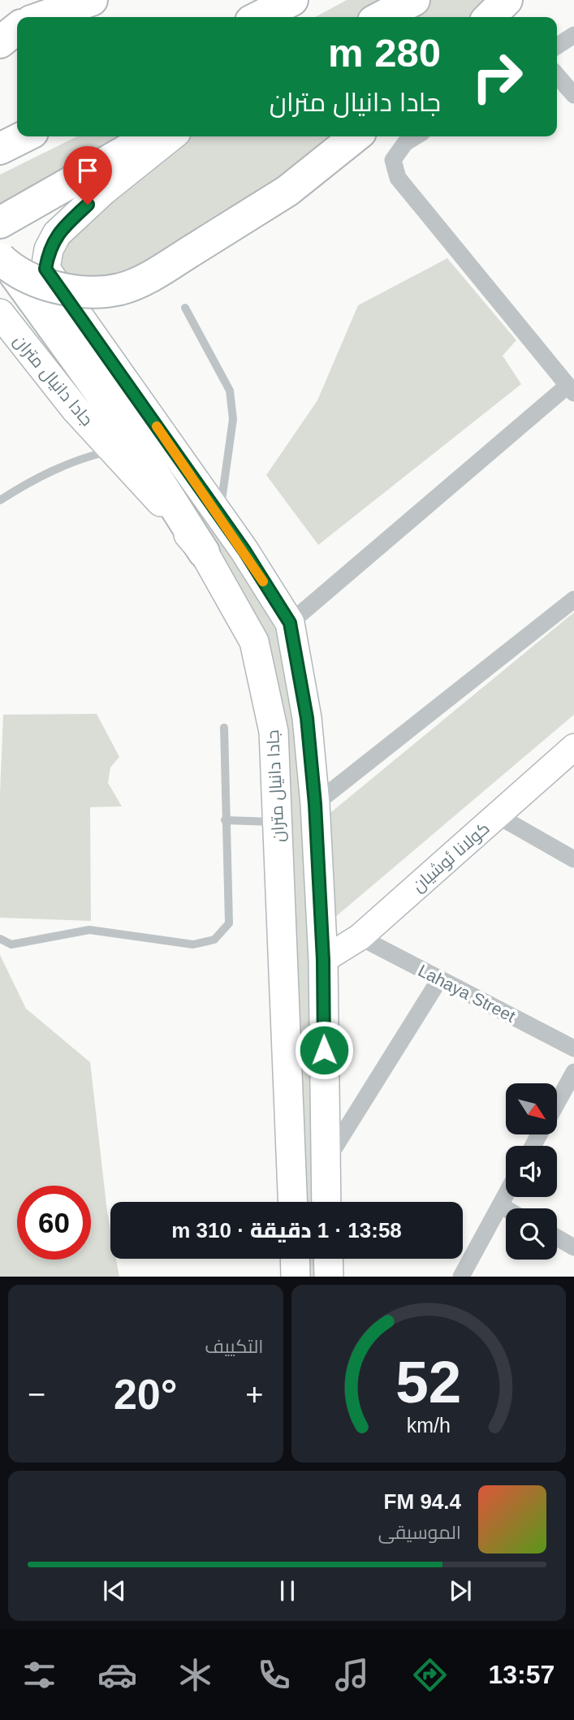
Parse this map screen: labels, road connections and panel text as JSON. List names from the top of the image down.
{
  "streets": {
    "main road": ["جادا دانيال متران"],
    "street": ["كولانا ئوشيان", "Lahaya Street"]
  },
  "crossings": [
    ["جادا دانيال متران", "كولانا ئوشيان"],
    ["كولانا ئوشيان", "Lahaya Street"]
  ],
  "north": "bottom right",
  "page": {
    "turn": ["280 m", "جادا دانيال متران"],
    "limit": "60",
    "trip": "13:58 · 1 دقيقة · 310 m",
    "tile": "التكييف",
    "heat": ["−", "20°", "+"],
    "song": ["94.4 FM", "الموسيقى"],
    "tabs": "13:57",
    "gauge": ["52", "km/h"]
  }
}
